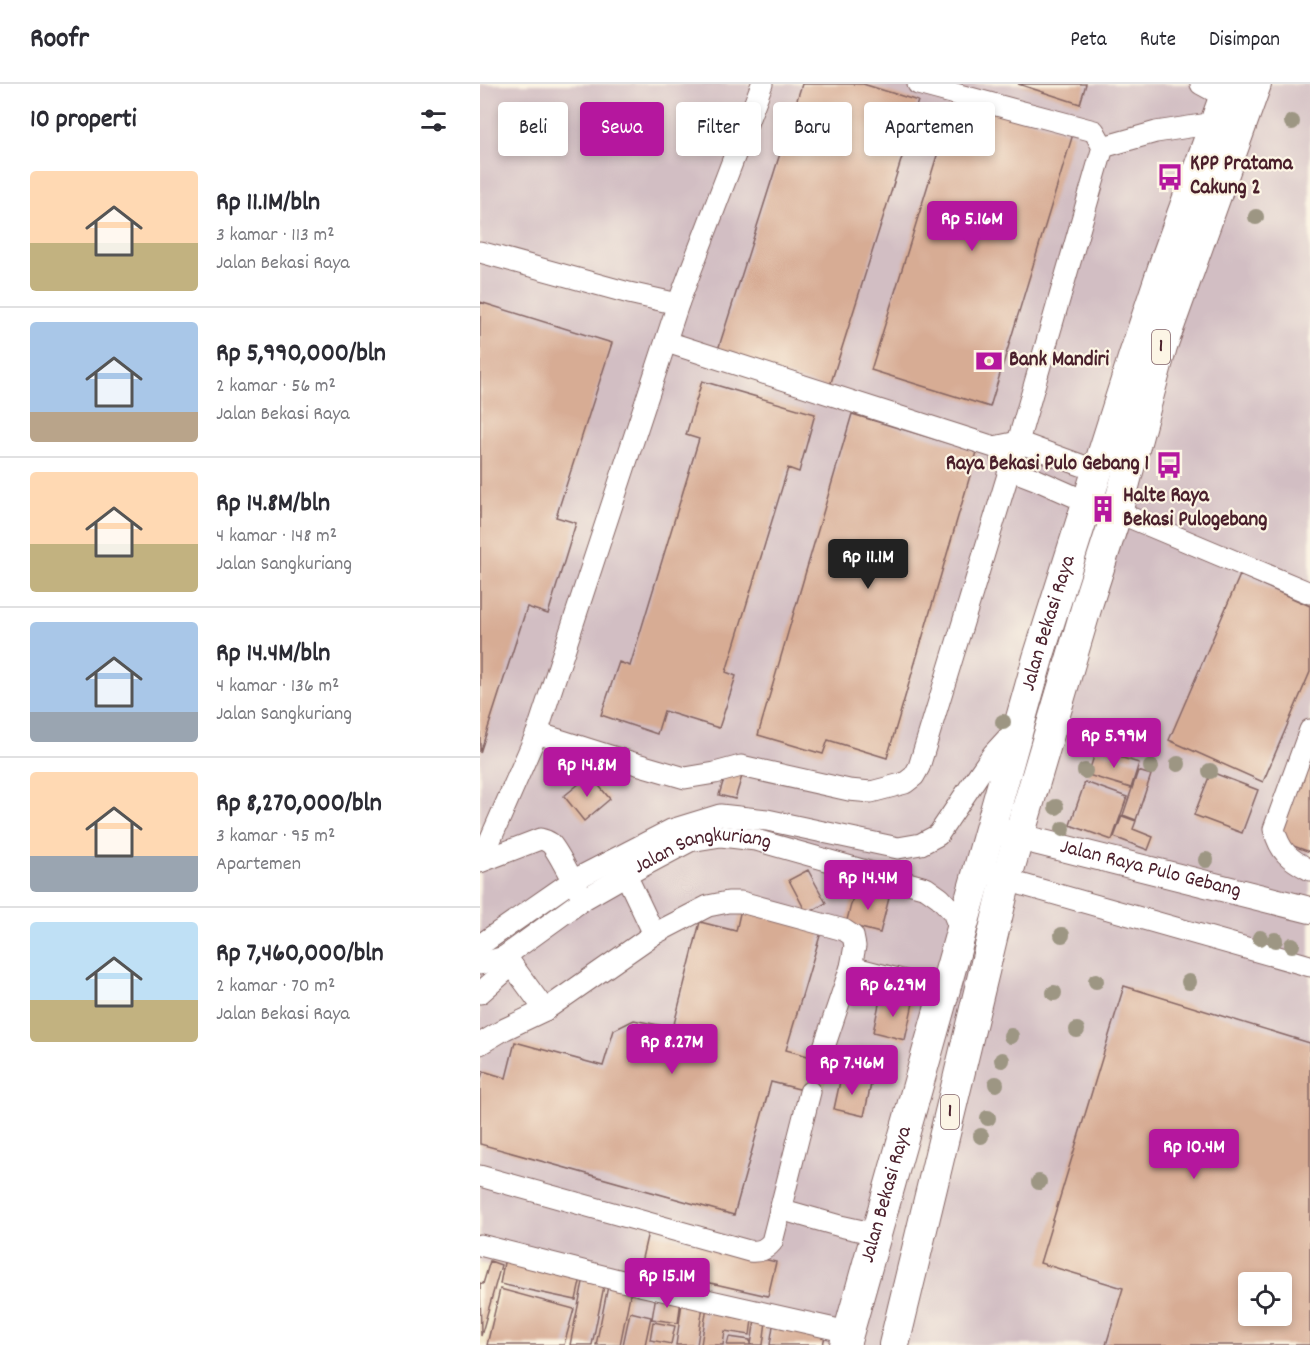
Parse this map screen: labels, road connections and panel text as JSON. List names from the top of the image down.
{
  "streets": {
    "highway": ["1", "Jalan Bekasi Raya"],
    "main road": ["Jalan Raya Pulo Gebang"],
    "street": ["Jalan Sangkuriang"]
  },
  "crossings": [
    ["Jalan Bekasi Raya", "Jalan Sangkuriang"],
    ["Jalan Bekasi Raya", "Jalan Raya Pulo Gebang"]
  ],
  "places": {
    "bus stop": ["KPP Pratama Cakung 2", "Raya Bekasi Pulo Gebang 1"],
    "bank": ["Bank Mandiri"],
    "building": ["Halte Raya Bekasi Pulogebang"]
  },
  "page": {
    "header": "Roofr",
    "nav": ["Peta", "Rute", "Disimpan"],
    "heading": "10 properti",
    "chip": [
      "Beli",
      "Sewa",
      "Filter",
      "Baru",
      "Apartemen"
    ],
    "list": [
      {
        "name": "Rp 11.1M/bln",
        "note": "3 kamar · 113 m² · Jalan Bekasi Raya"
      },
      {
        "name": "Rp 5,990,000/bln",
        "note": "2 kamar · 56 m² · Jalan Bekasi Raya"
      },
      {
        "name": "Rp 14.8M/bln",
        "note": "4 kamar · 148 m² · Jalan Sangkuriang"
      },
      {
        "name": "Rp 14.4M/bln",
        "note": "4 kamar · 136 m² · Jalan Sangkuriang"
      },
      {
        "name": "Rp 8,270,000/bln",
        "note": "3 kamar · 95 m² · Apartemen"
      },
      {
        "name": "Rp 7,460,000/bln",
        "note": "2 kamar · 70 m² · Jalan Bekasi Raya"
      }
    ],
    "price": [
      "Rp 5.16M",
      "Rp 11.1M",
      "Rp 5.99M",
      "Rp 14.8M",
      "Rp 14.4M",
      "Rp 6.29M",
      "Rp 8.27M",
      "Rp 7.46M",
      "Rp 10.4M",
      "Rp 15.1M"
    ]
  }
}
